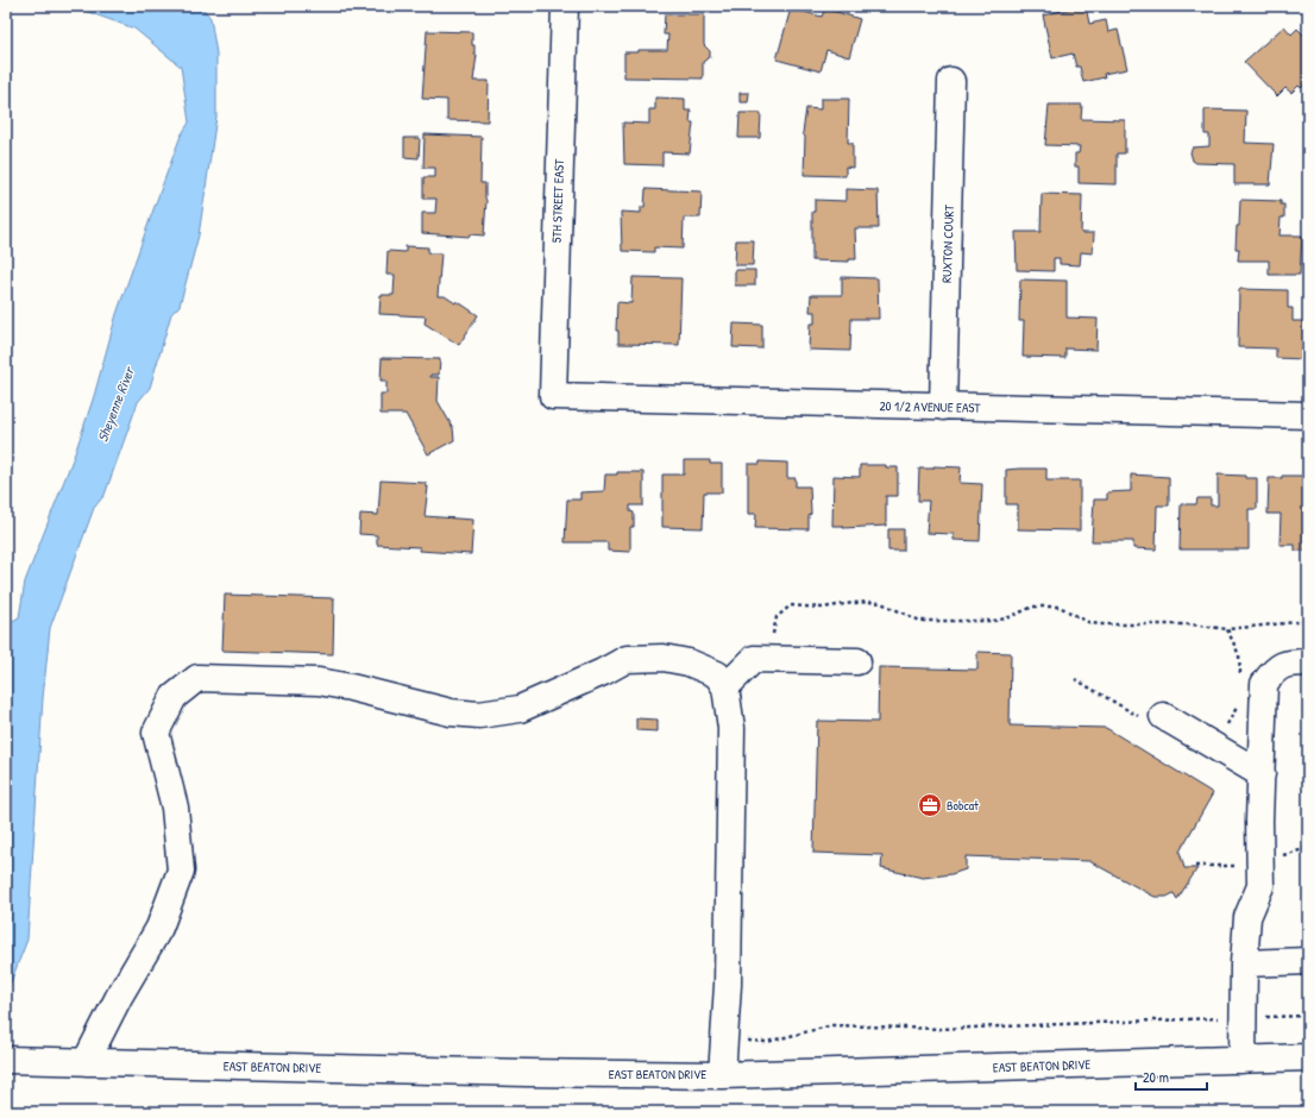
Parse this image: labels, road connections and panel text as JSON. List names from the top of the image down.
{
  "streets": {
    "street": [
      "5TH STREET EAST",
      "RUXTON COURT",
      "20 1/2 AVENUE EAST",
      "EAST BEATON DRIVE"
    ]
  },
  "crossings": [
    ["5TH STREET EAST", "20 1/2 AVENUE EAST"],
    ["RUXTON COURT", "20 1/2 AVENUE EAST"]
  ],
  "water": ["Sheyenne River"],
  "places": {
    "office": ["Bobcat"]
  },
  "scale_bar": "20 m"
}
